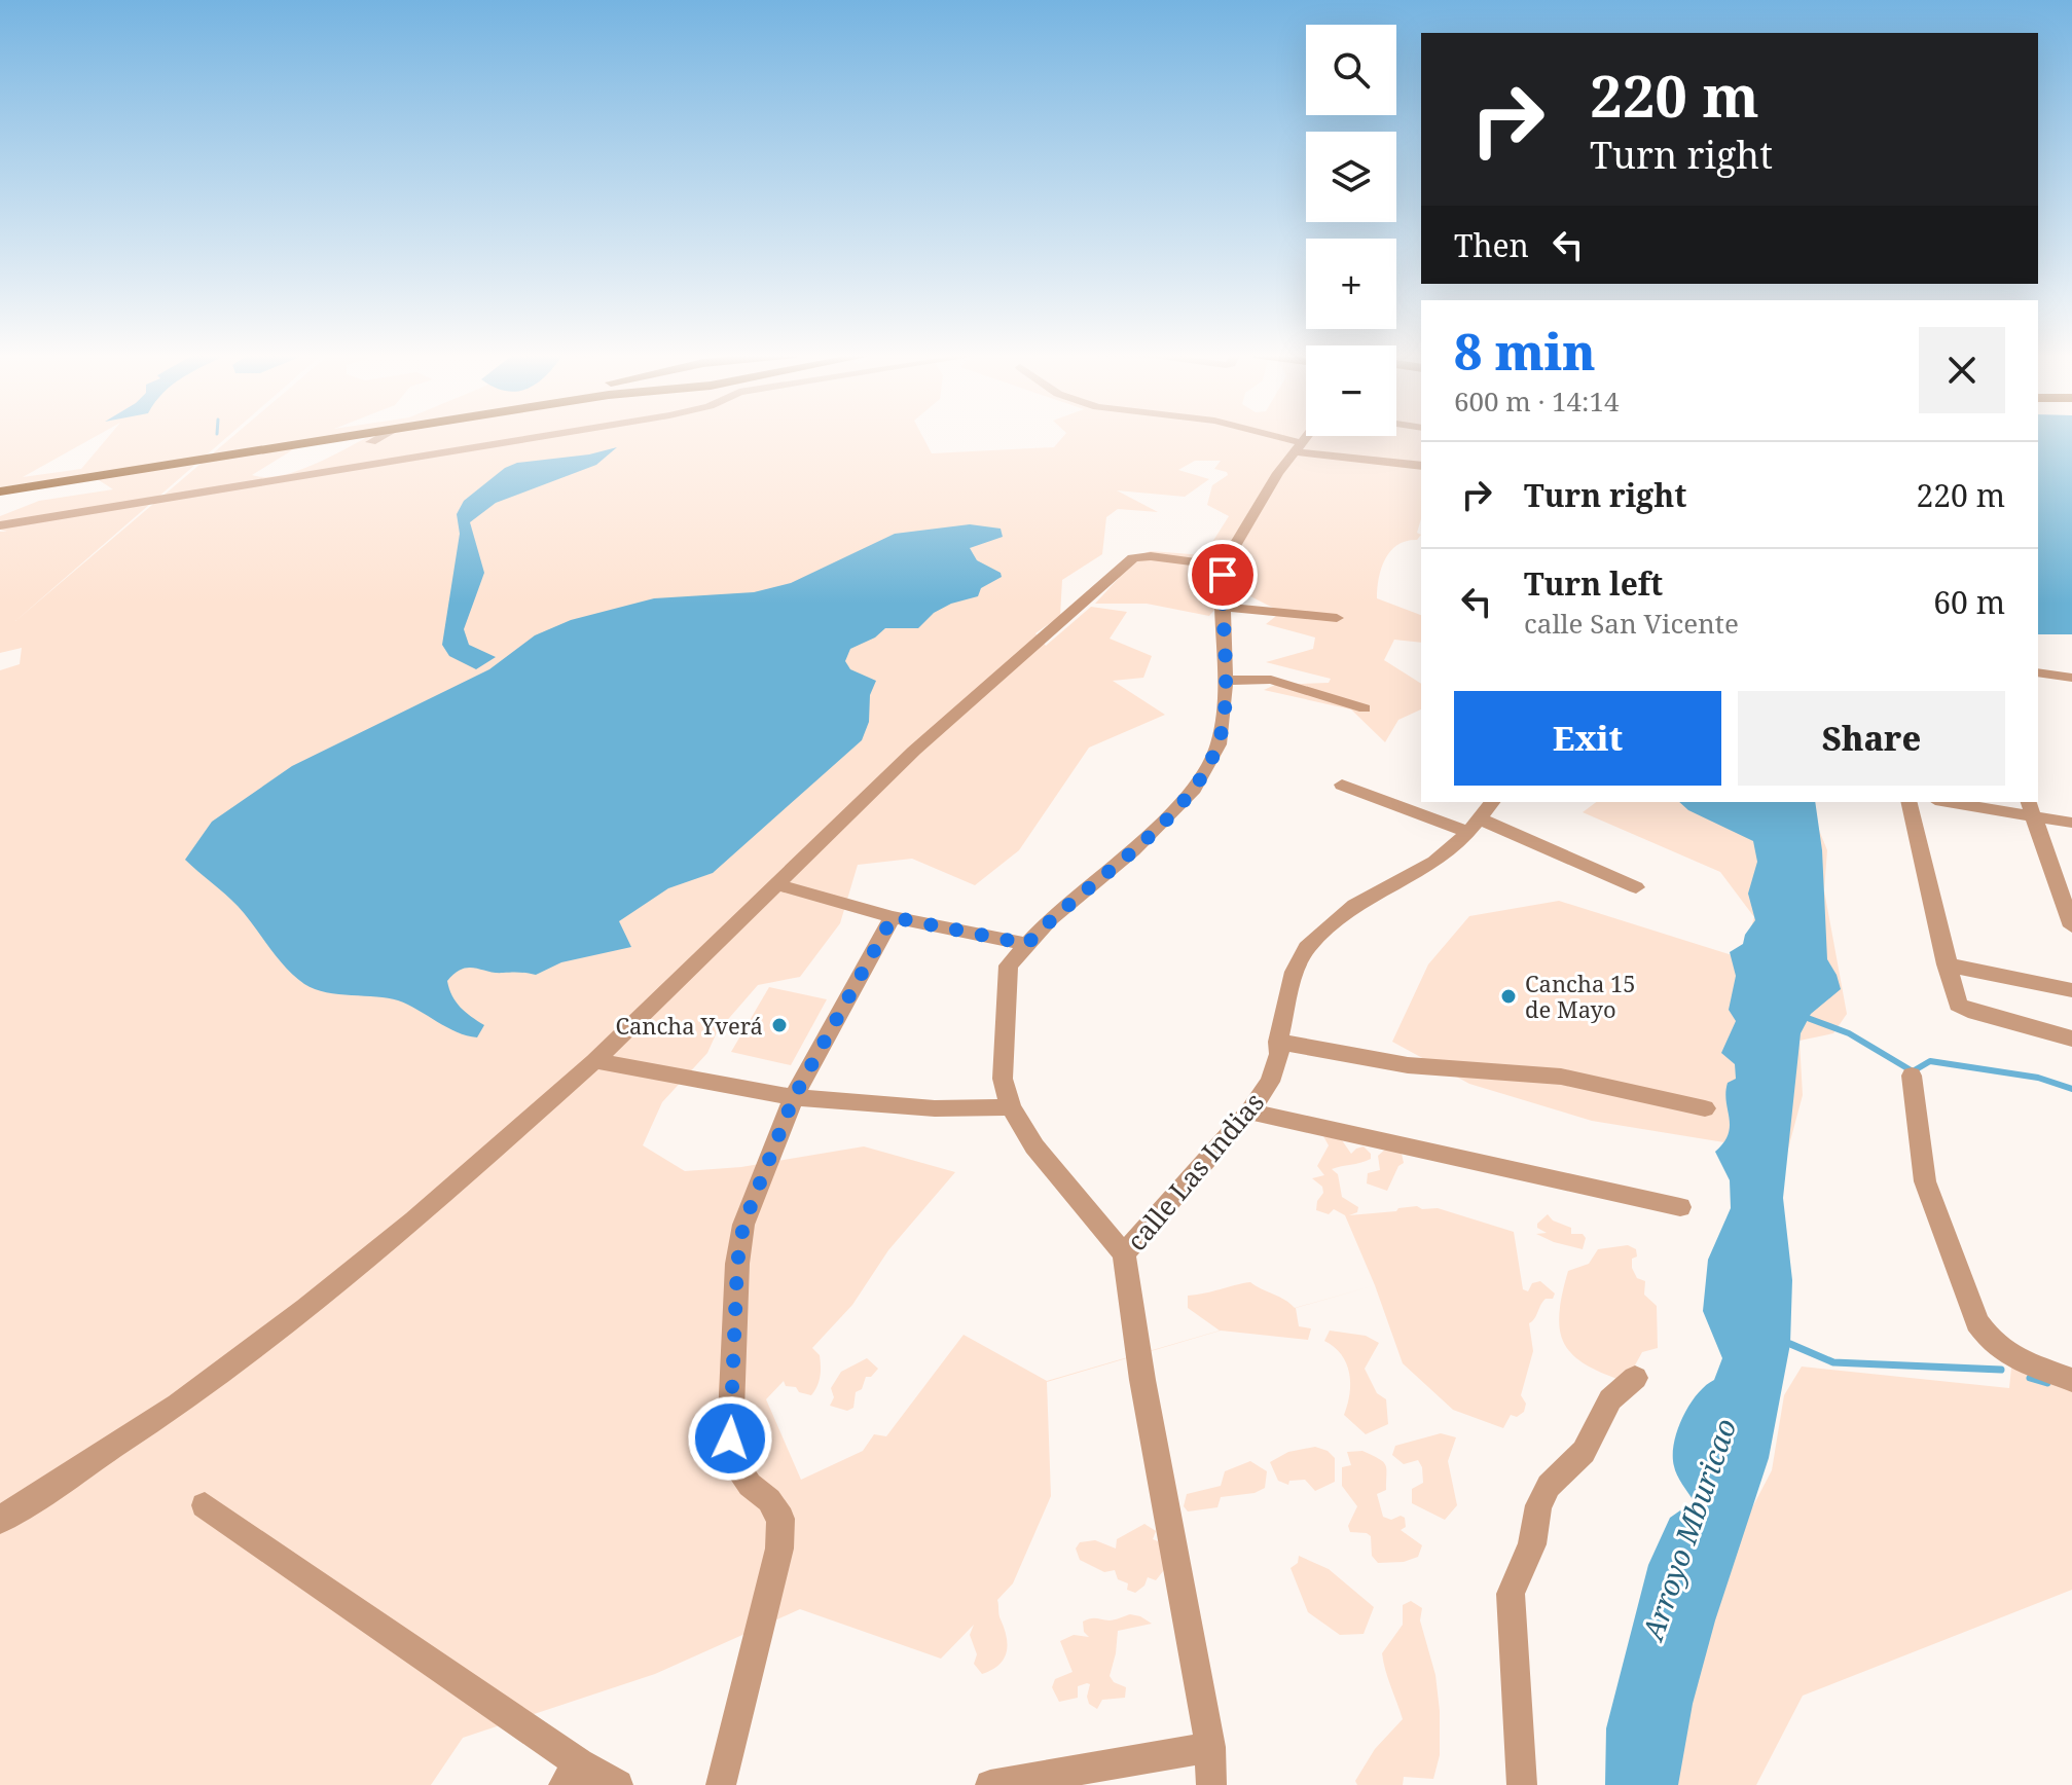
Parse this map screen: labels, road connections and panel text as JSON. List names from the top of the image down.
{
  "streets": {
    "street": ["calle Las Indias"]
  },
  "water": ["Arroyo Mburicao"],
  "places": ["Cancha 15 de Mayo", "Cancha Yverá"],
  "page": {
    "map_buttons": ["+", "−"],
    "turn": ["220 m", "Turn right"],
    "then": "Then",
    "heading": ["8 min", "600 m · 14:14"],
    "list": [
      {
        "name": "Turn right",
        "value": "220 m"
      },
      {
        "name": "Turn left",
        "note": "calle San Vicente",
        "value": "60 m"
      }
    ],
    "buttons": ["Exit", "Share"]
  }
}
